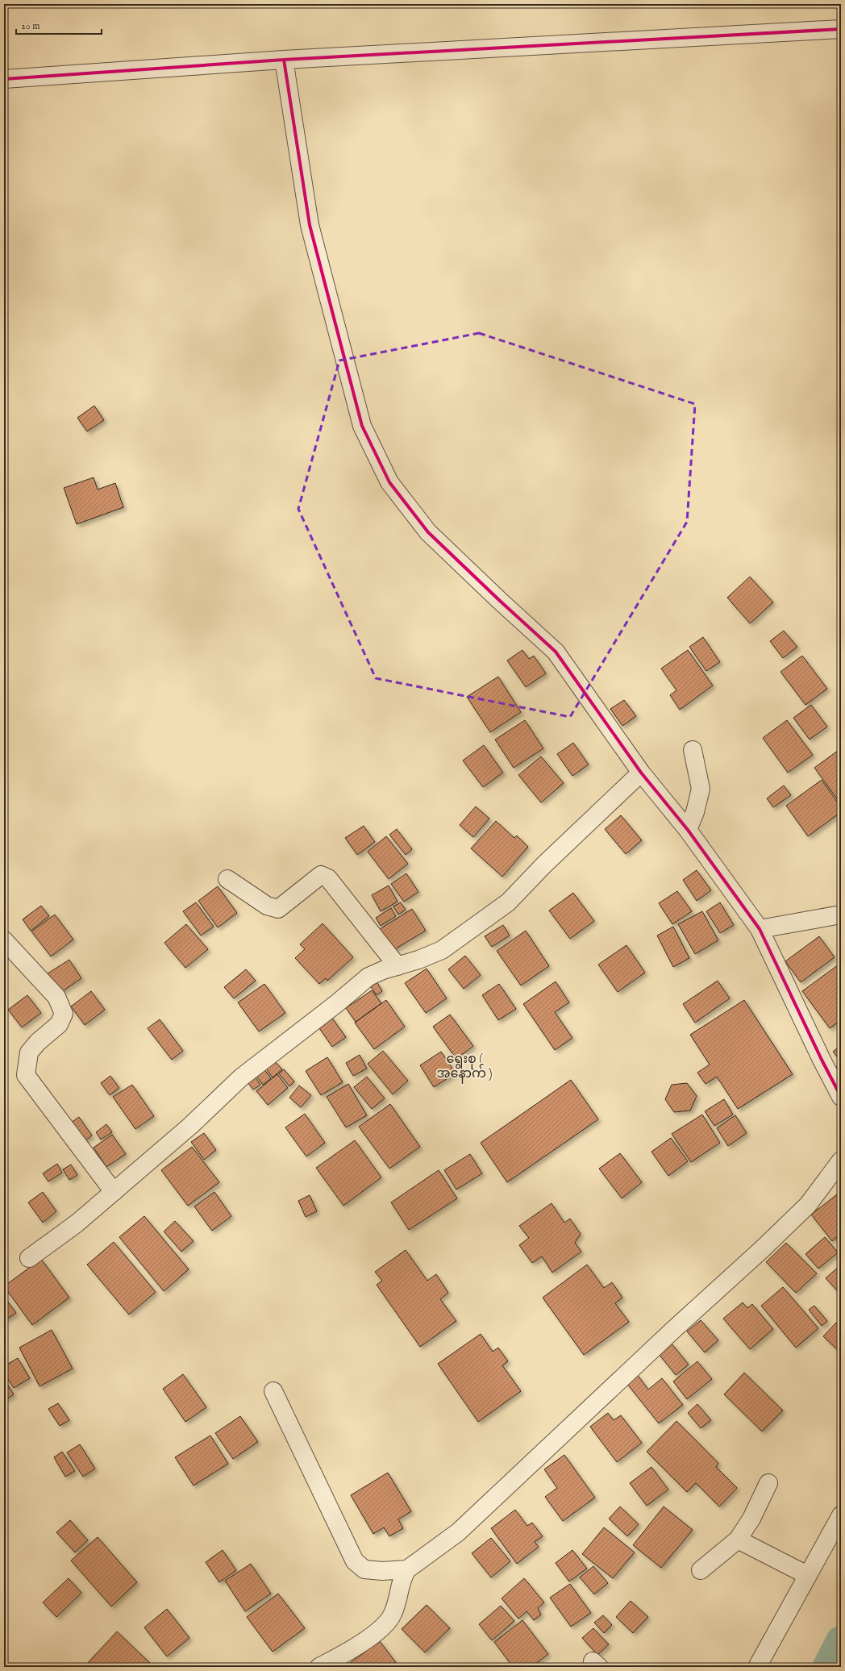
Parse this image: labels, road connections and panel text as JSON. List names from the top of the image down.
{
  "districts": ["ရွေးစု ( အနောက် )"],
  "scale_bar": "20 m"
}
